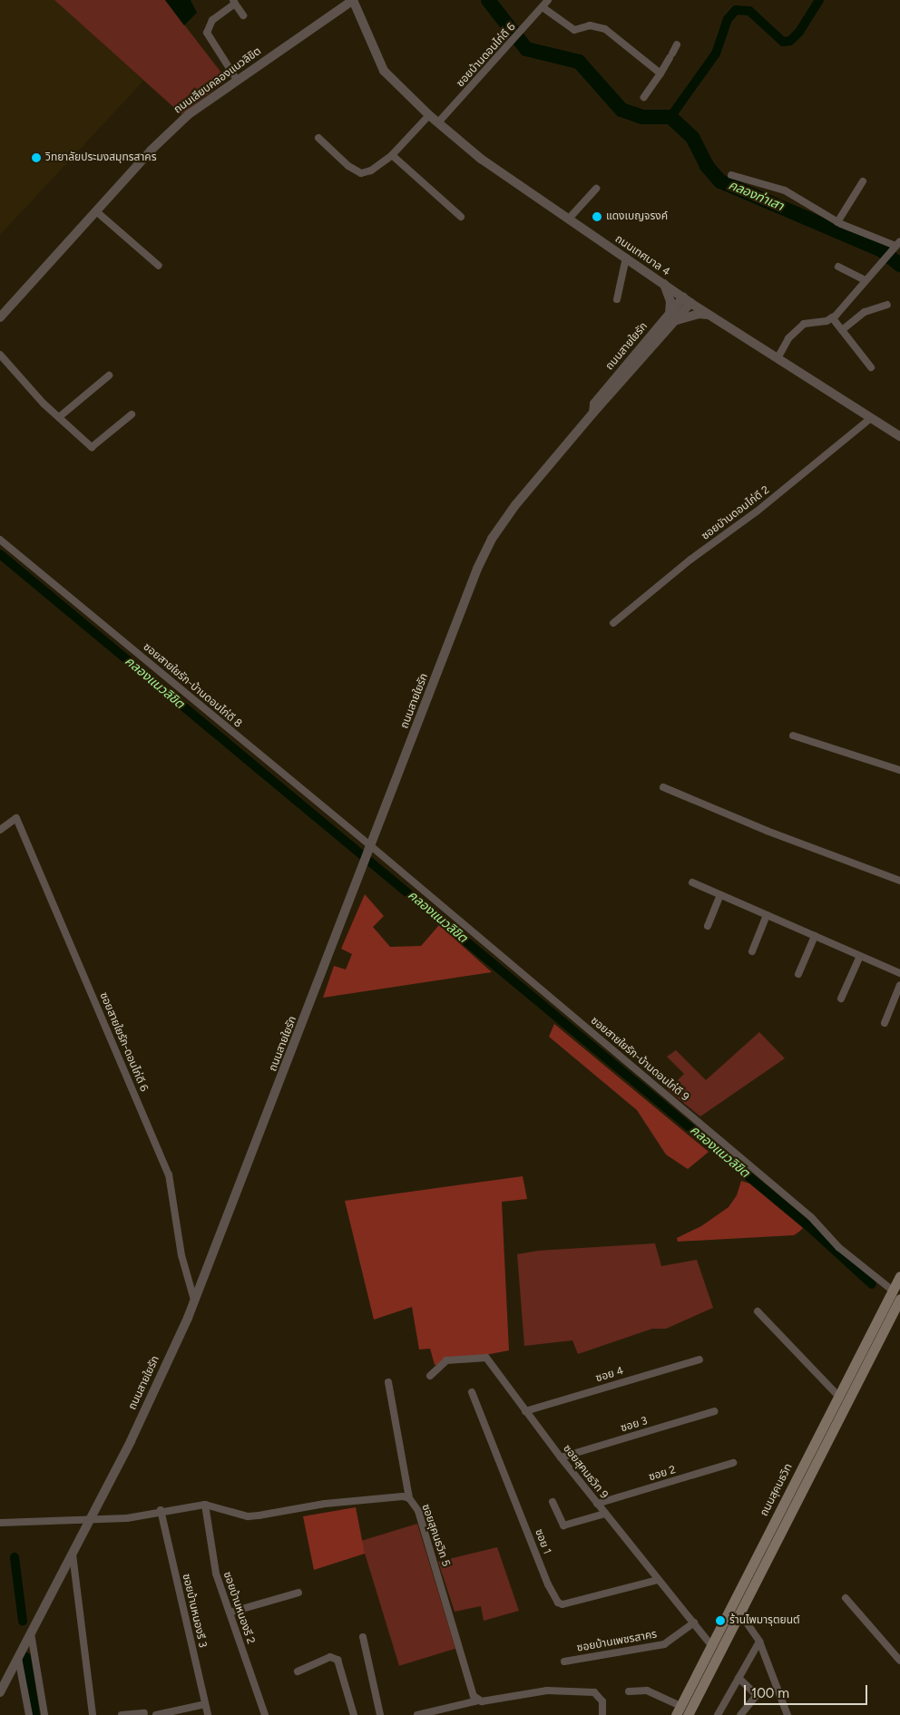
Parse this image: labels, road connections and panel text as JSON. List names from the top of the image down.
{
  "streets": {
    "main road": ["ถนนสุคนธวิท"],
    "street": [
      "ซอยบ้านดอนไก่ดี 6",
      "ถนนเลียบคลองแนวลิขิต",
      "ถนนเทศบาล 4",
      "ถนนสายใยรัก",
      "ซอยบัานดอนไก่ดี 2",
      "ซอยสายใยรัก-บ้านดอนไก่ดี 8",
      "ซอยสายใยรัก-ดอนไก่ดี 6",
      "ซอยสายใยรัก-บ้านดอนไก่ดี 9",
      "ซอย 4",
      "ซอย 3",
      "ซอยสุคนธวิท 9",
      "ซอย 2",
      "ซอยสุคนธวิท 5",
      "ซอย 1",
      "ซอยบ้านหนองรี 2",
      "ซอยบ้านหนองรี 3",
      "ซอยบ้านเพชรสาคร"
    ]
  },
  "crossings": [
    ["ซอยบ้านดอนไก่ดี 6", "ถนนเทศบาล 4"],
    ["ถนนเลียบคลองแนวลิขิต", "ถนนเทศบาล 4"],
    ["ถนนเทศบาล 4", "ถนนสายใยรัก"],
    ["ถนนเทศบาล 4", "ซอยบัานดอนไก่ดี 2"],
    ["ถนนสายใยรัก", "ซอยสายใยรัก-บ้านดอนไก่ดี 8"],
    ["ถนนสายใยรัก", "ซอยสายใยรัก-ดอนไก่ดี 6"],
    ["ถนนสายใยรัก", "ซอยสายใยรัก-บ้านดอนไก่ดี 9"],
    ["ถนนสายใยรัก", "ซอยสุคนธวิท 5"],
    ["ซอยสายใยรัก-บ้านดอนไก่ดี 8", "ซอยสายใยรัก-บ้านดอนไก่ดี 9"],
    ["ซอยสายใยรัก-บ้านดอนไก่ดี 9", "ถนนสุคนธวิท"],
    ["ซอย 4", "ซอยสุคนธวิท 9"],
    ["ซอย 3", "ซอยสุคนธวิท 9"],
    ["ซอยสุคนธวิท 9", "ซอย 2"],
    ["ซอยสุคนธวิท 9", "ถนนสุคนธวิท"],
    ["ซอยสุคนธวิท 9", "ซอย 1"],
    ["ซอยสุคนธวิท 9", "ซอยบ้านเพชรสาคร"],
    ["ซอยสุคนธวิท 5", "ซอยบ้านหนองรี 2"],
    ["ซอยสุคนธวิท 5", "ซอยบ้านหนองรี 3"]
  ],
  "water": ["คลองท่าเสา", "คลองแนวลิขิต"],
  "places": ["วิทยาลัยประมงสมุทรสาคร", "แดงเบญจรงค์", "ร้านไพมารุตยนต์"],
  "scale_bar": "100 m"
}
